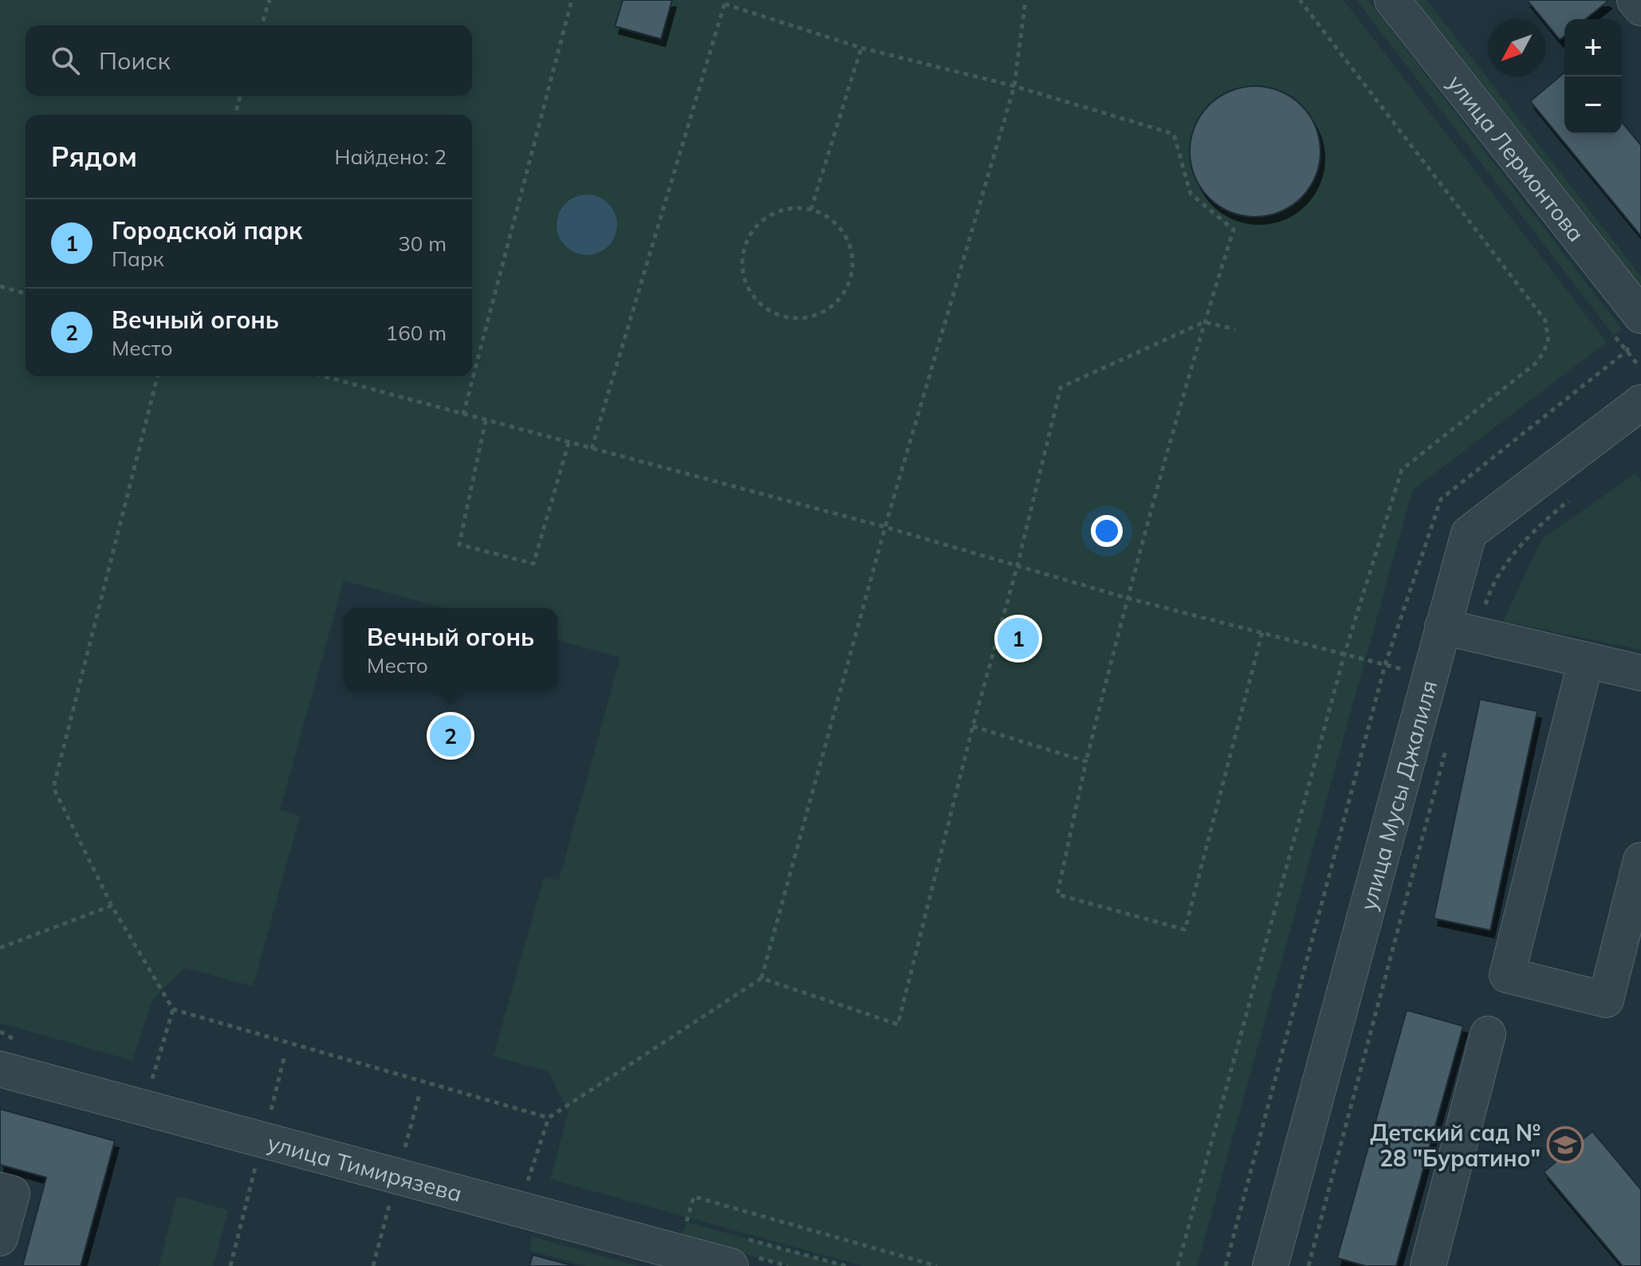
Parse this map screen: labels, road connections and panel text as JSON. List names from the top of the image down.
{
  "streets": {
    "street": ["улица Лермонтова", "улица Мусы Джалиля", "улица Тимирязева"]
  },
  "places": {
    "school or university": ["Детский сад № 28 \"Буратино\""]
  },
  "north": "bottom left",
  "page": {
    "map_buttons": ["+", "−"],
    "search": "Поиск",
    "heading": ["Рядом", "Найдено: 2"],
    "list": [
      {
        "mark": "1",
        "name": "Городской парк",
        "note": "Парк",
        "value": "30 m"
      },
      {
        "mark": "2",
        "name": "Вечный огонь",
        "note": "Место",
        "value": "160 m"
      }
    ],
    "popup": ["Вечный огонь", "Место"],
    "pins": ["1", "2"]
  }
}
